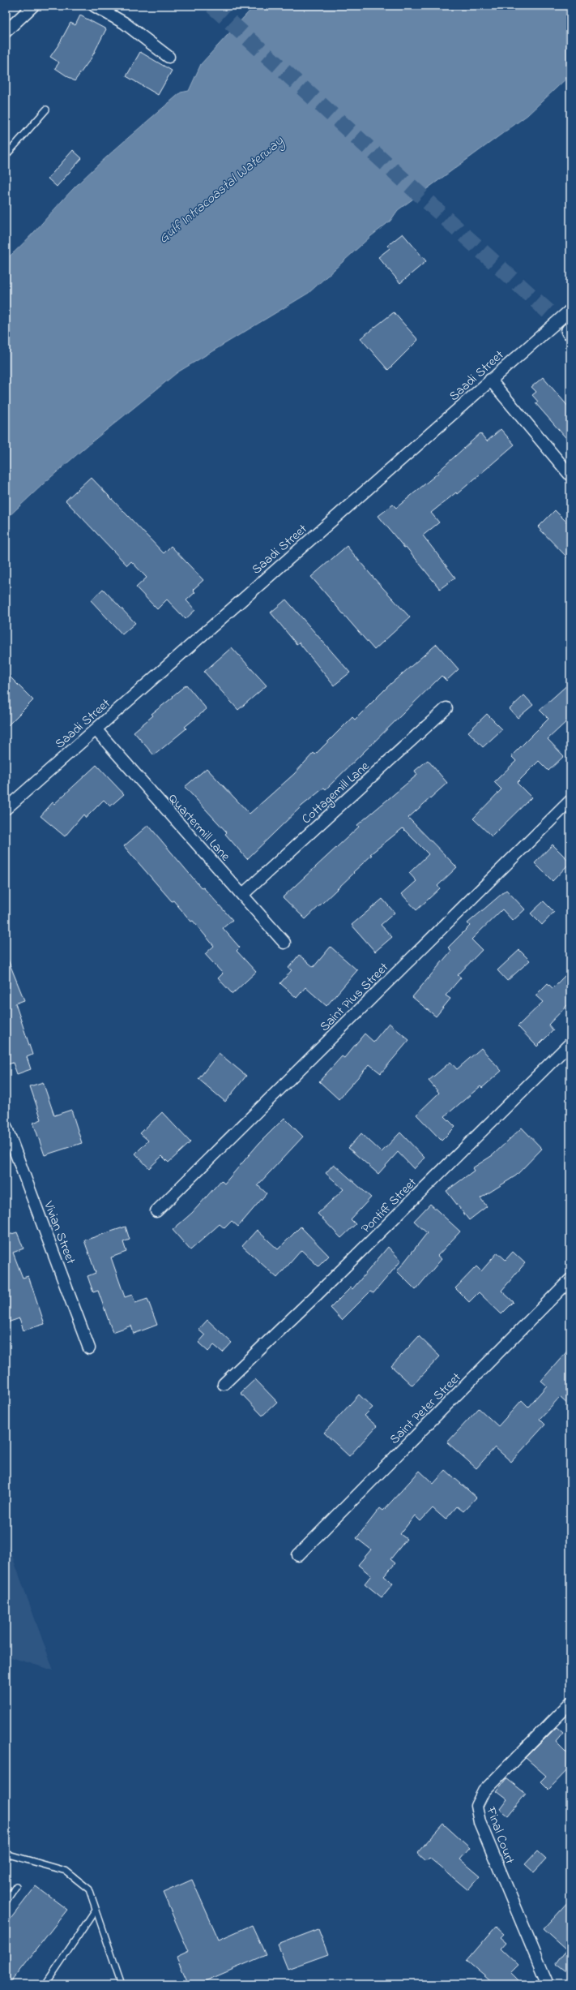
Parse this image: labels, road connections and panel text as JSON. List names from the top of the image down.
{
  "streets": {
    "street": [
      "Saadi Street",
      "Cottagemill Lane",
      "Quartermill Lane",
      "Saint Pius Street",
      "Pontiff Street",
      "Vivian Street",
      "Saint Peter Street",
      "Final Court"
    ]
  },
  "crossings": [
    ["Saadi Street", "Quartermill Lane"],
    ["Cottagemill Lane", "Quartermill Lane"]
  ],
  "water": ["Gulf Intracoastal Waterway"]
}
